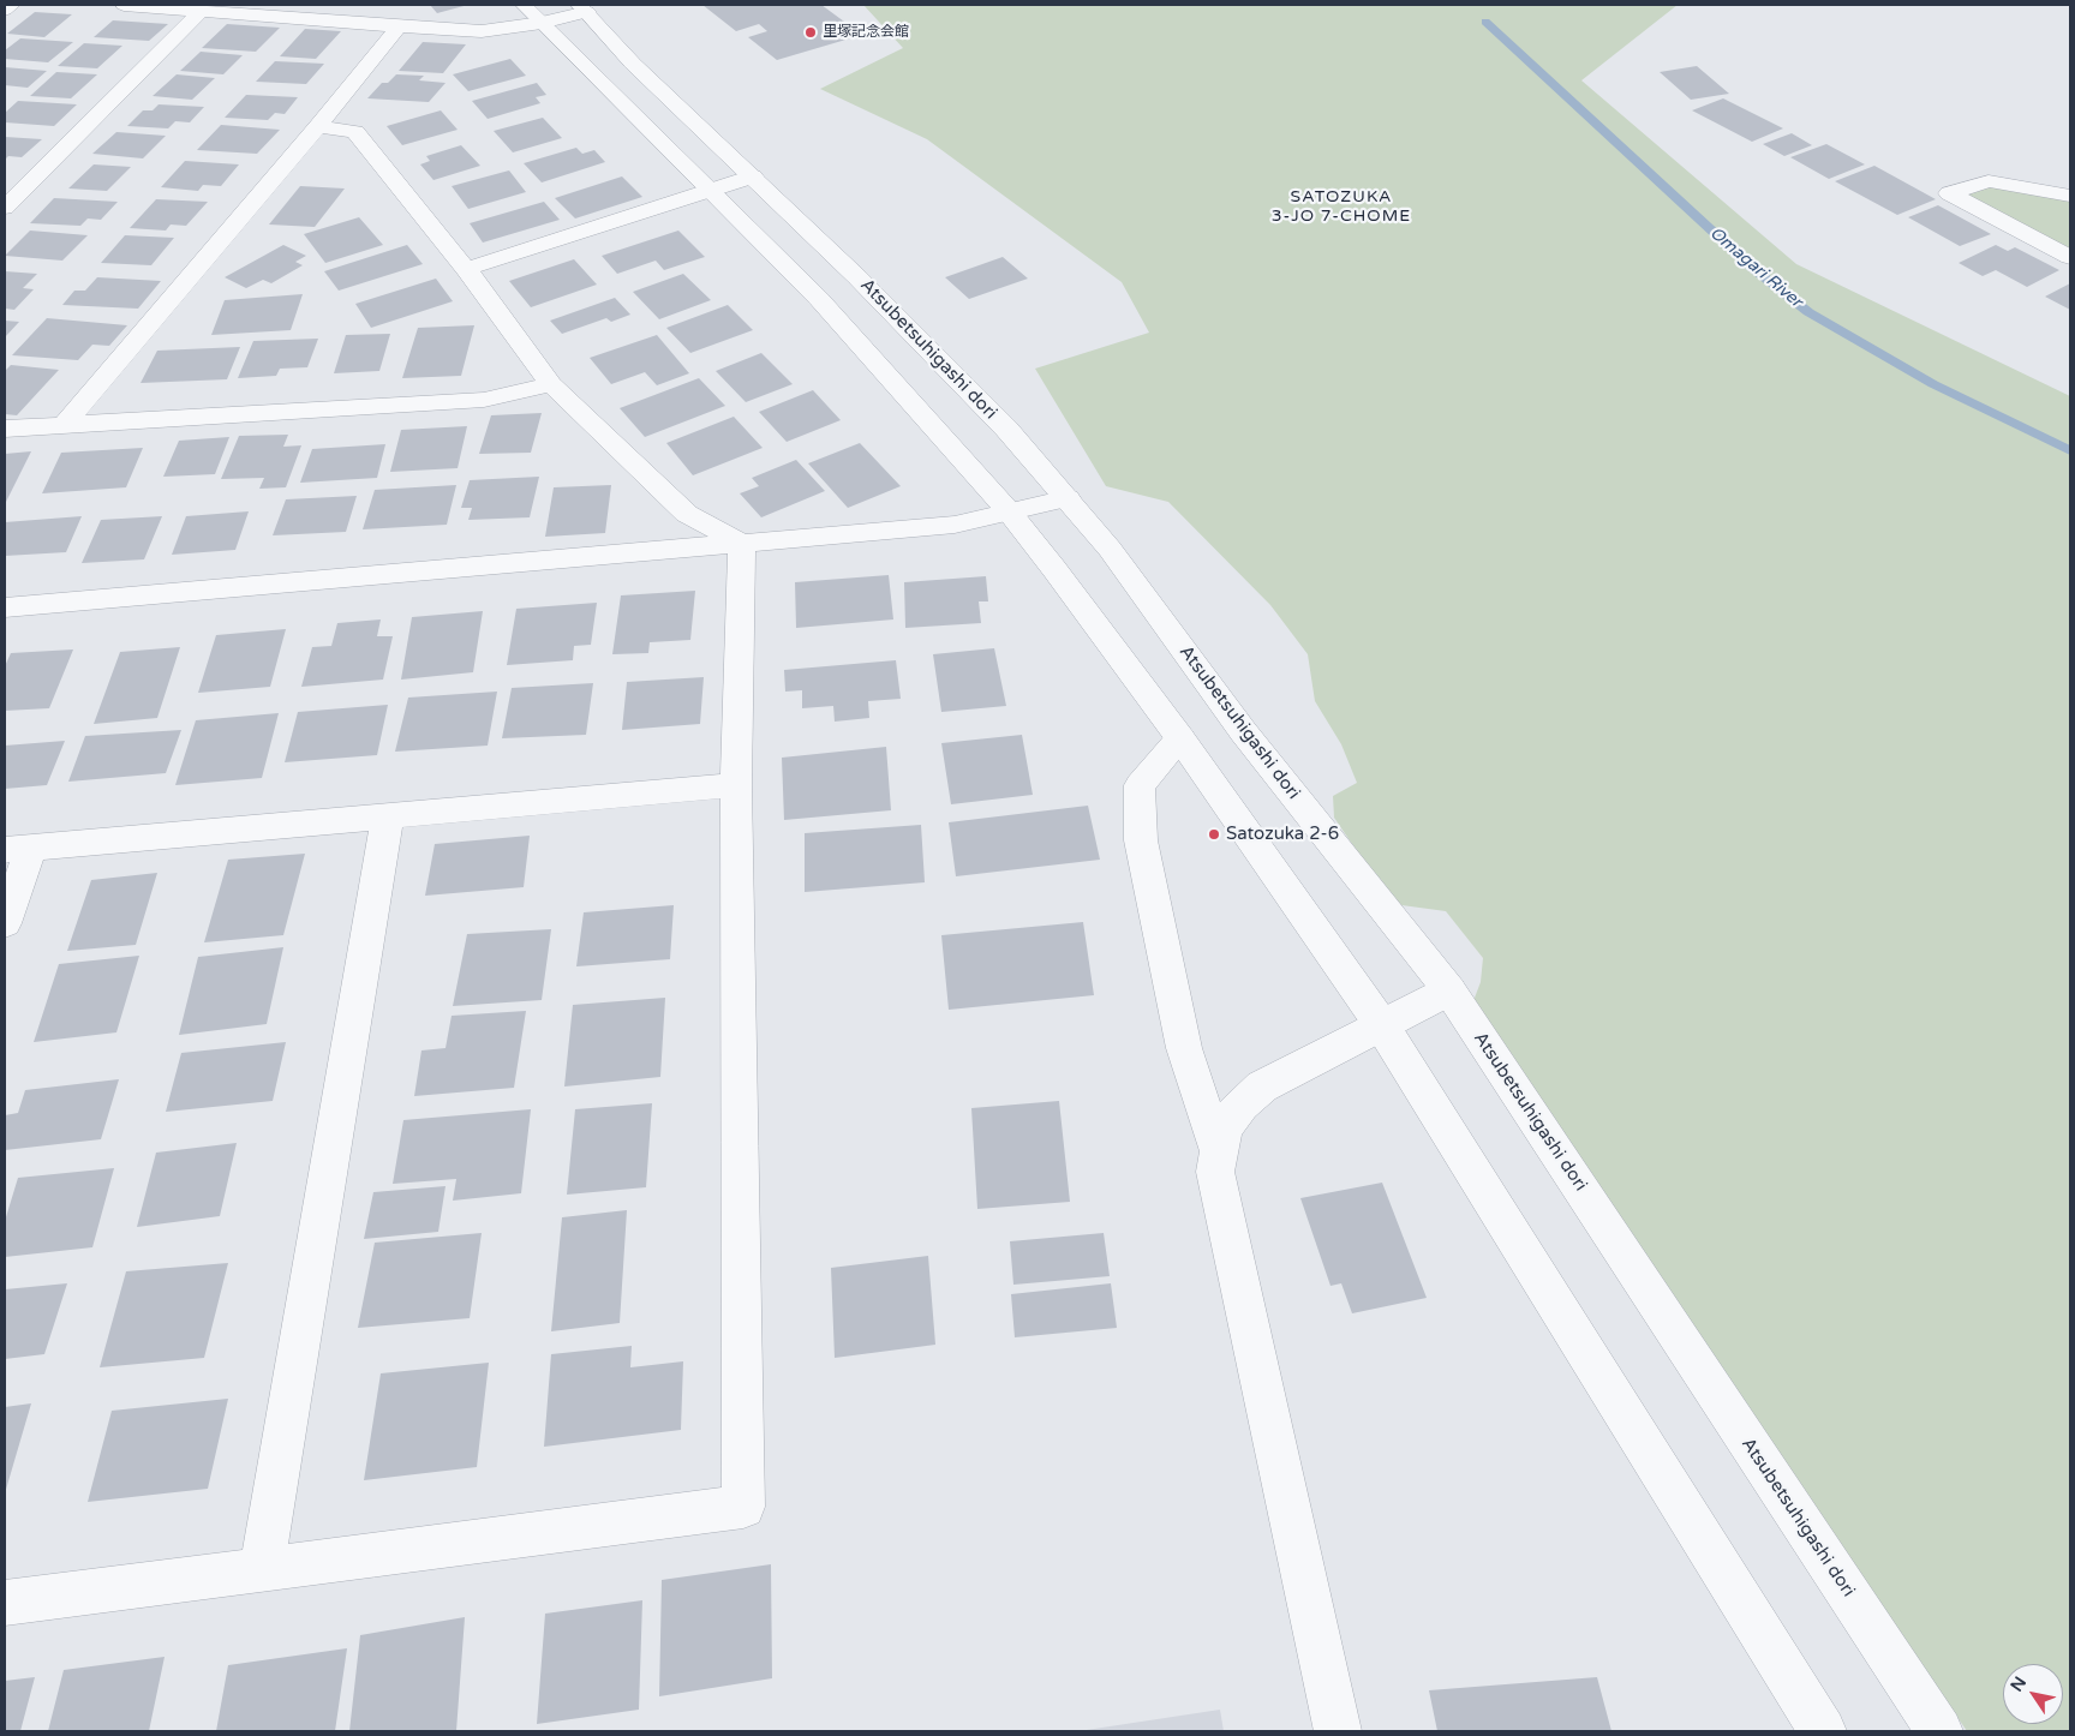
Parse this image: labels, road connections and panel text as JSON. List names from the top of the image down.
{
  "streets": {
    "street": ["Atsubetsuhigashi dori"]
  },
  "districts": ["SATOZUKA 3-JO 7-CHOME"],
  "water": ["Omagari River"],
  "places": ["里塚記念会館", "Satozuka 2-6"],
  "north": "top left"
}
